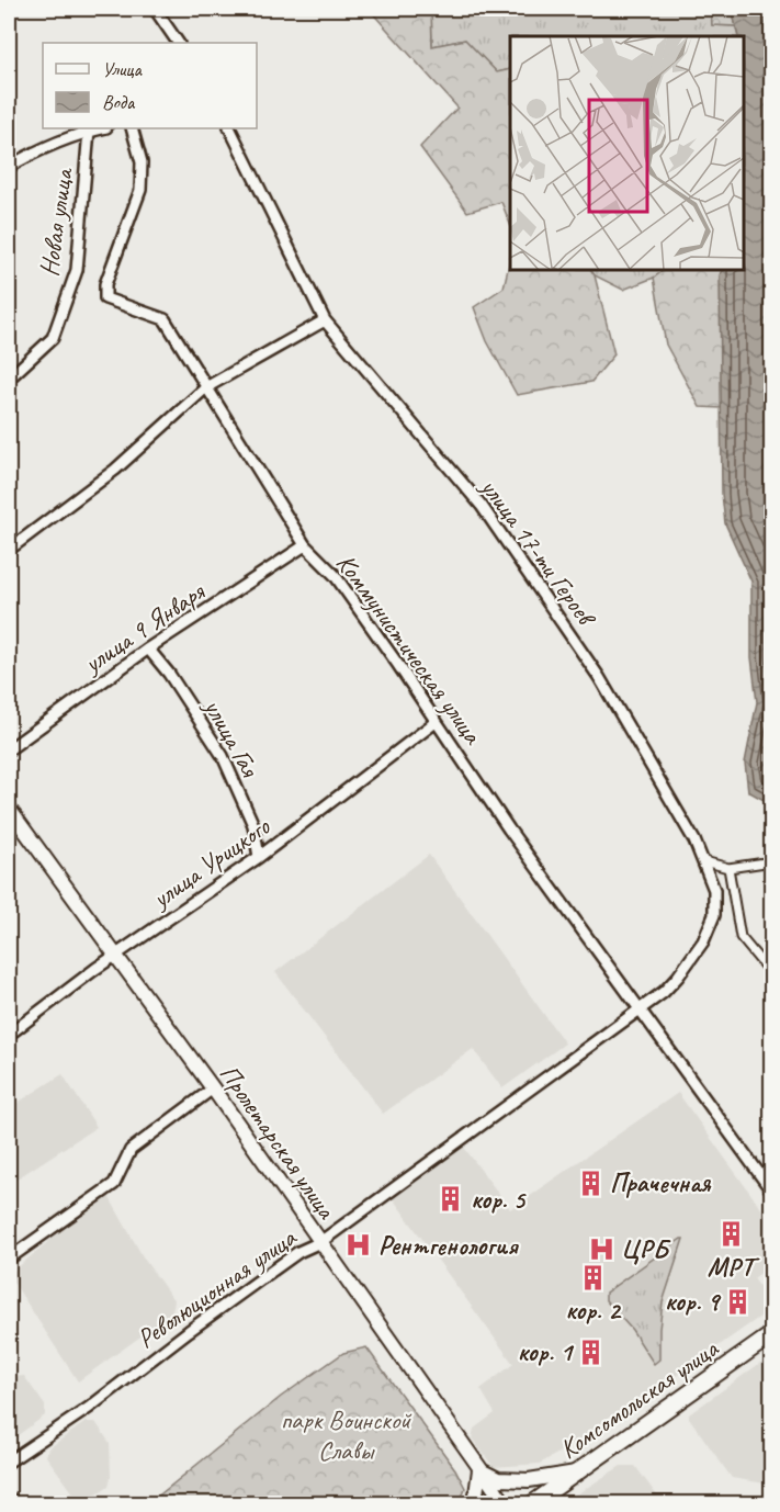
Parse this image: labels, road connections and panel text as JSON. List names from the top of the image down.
{
  "streets": {
    "main road": ["Пролетарская улица", "Комсомольская улица"],
    "street": [
      "Новая улица",
      "улица 17-ти Героев",
      "улица 9 Января",
      "Коммунистическая улица",
      "улица Гая",
      "улица Урицкого",
      "Революционная улица"
    ]
  },
  "crossings": [
    ["улица 17-ти Героев", "Коммунистическая улица"],
    ["улица 17-ти Героев", "Революционная улица"],
    ["улица 9 Января", "Коммунистическая улица"],
    ["улица 9 Января", "улица Гая"],
    ["Коммунистическая улица", "улица Урицкого"],
    ["Коммунистическая улица", "Революционная улица"],
    ["улица Гая", "улица Урицкого"],
    ["улица Урицкого", "Пролетарская улица"],
    ["Пролетарская улица", "Революционная улица"]
  ],
  "parks": ["парк Воинской Славы"],
  "places": {
    "building": [
      "Прачечная",
      "кор. 5",
      "МРТ",
      "кор. 2",
      "кор. 9",
      "кор. 1"
    ],
    "hospital": ["Рентгенология", "ЦРБ"]
  },
  "legend": ["Улица", "Вода"]
}
